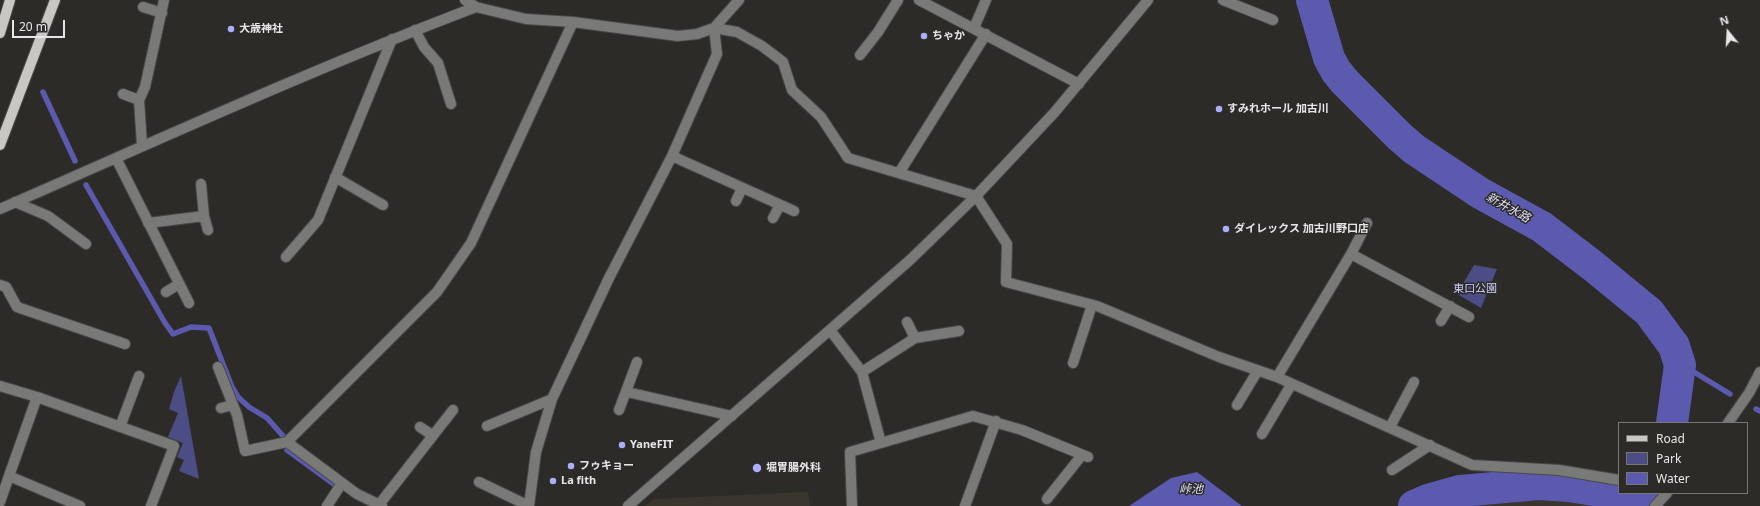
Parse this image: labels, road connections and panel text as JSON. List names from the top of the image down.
{
  "water": ["新井水路", "峠池"],
  "parks": ["東口公園"],
  "places": [
    "大歳神社",
    "ちゃか",
    "すみれホール 加古川",
    "ダイレックス 加古川野口店",
    "YaneFIT",
    "フゥキョー",
    "堀胃腸外科",
    "La fith"
  ],
  "legend": ["Road", "Park", "Water"],
  "scale_bar": "20 m",
  "north": "top"
}
